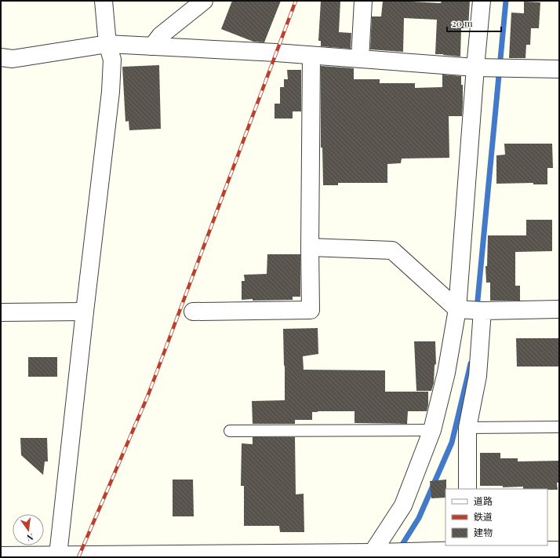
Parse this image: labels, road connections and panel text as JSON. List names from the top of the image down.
{
  "legend": ["道路", "鉄道", "建物"],
  "scale_bar": "20 m",
  "north": "bottom"
}
